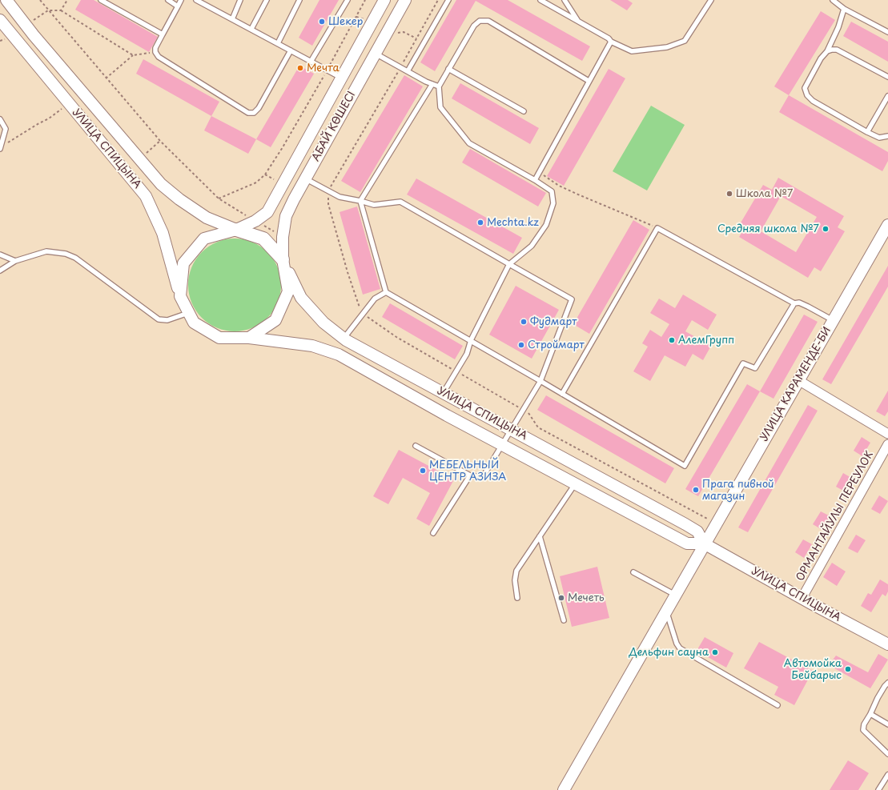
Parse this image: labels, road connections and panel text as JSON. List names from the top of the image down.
{
  "streets": {
    "street": [
      "АБАЙ КӨШЕСІ",
      "УЛИЦА СПИЦЫНА",
      "УЛИЦА КАРАМЕНДЕ-БИ",
      "ОРМАНТАЙУЛЫ ПЕРЕУЛОК"
    ]
  },
  "crossings": [
    ["АБАЙ КӨШЕСІ", "УЛИЦА СПИЦЫНА"],
    ["УЛИЦА СПИЦЫНА", "УЛИЦА КАРАМЕНДЕ-БИ"],
    ["УЛИЦА СПИЦЫНА", "ОРМАНТАЙУЛЫ ПЕРЕУЛОК"]
  ],
  "places": [
    "Шекер",
    "Мечта",
    "Школа №7",
    "Mechta.kz",
    "Средняя школа №7",
    "Фудмарт",
    "АлемГрупп",
    "Строймарт",
    "МЕБЕЛЬНЫЙ ЦЕНТР АЗИЗА",
    "Прага пивной магазин",
    "Мечеть",
    "Дельфин сауна",
    "Автомойка Бейбарыс"
  ]
}
